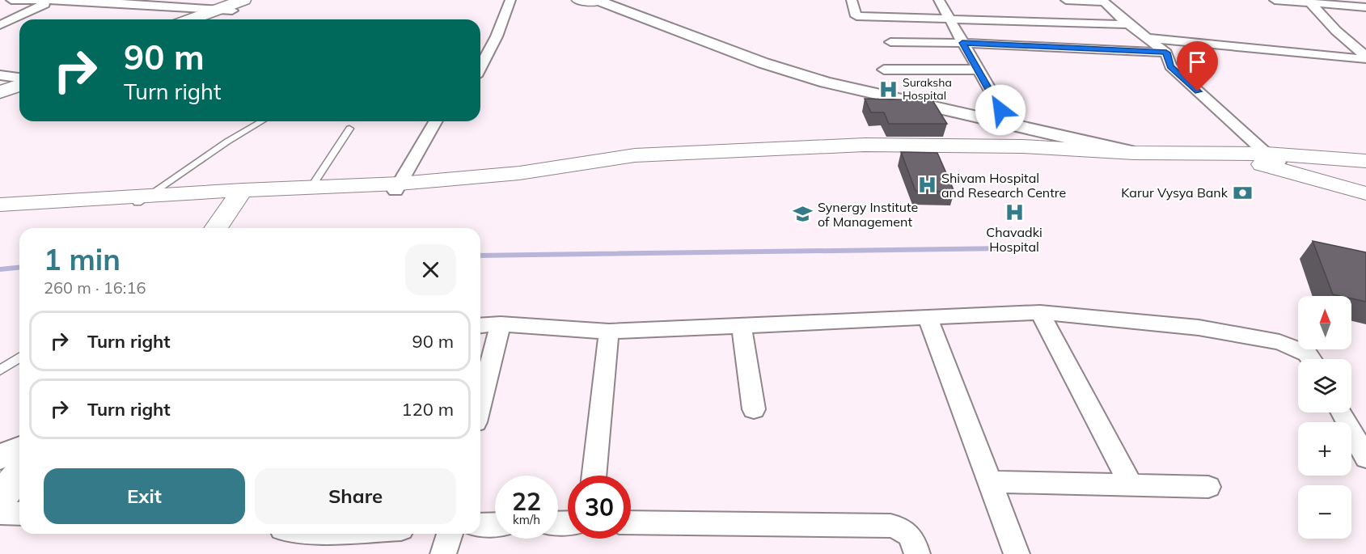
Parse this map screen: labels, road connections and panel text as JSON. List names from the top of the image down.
{
  "places": {
    "hospital": ["Suraksha Hospital", "Shivam Hospital and Research Centre", "Chavadki Hospital"],
    "bank": ["Karur Vysya Bank"],
    "school or university": ["Synergy Institute of Management"]
  },
  "north": "top",
  "page": {
    "turn": ["90 m", "Turn right"],
    "heading": ["1 min", "260 m · 16:16"],
    "map_buttons": ["+", "−"],
    "list": [
      {
        "name": "Turn right",
        "value": "90 m"
      },
      {
        "name": "Turn right",
        "value": "120 m"
      }
    ],
    "buttons": ["Exit", "Share"],
    "speed": "22 km/h",
    "limit": "30"
  }
}
